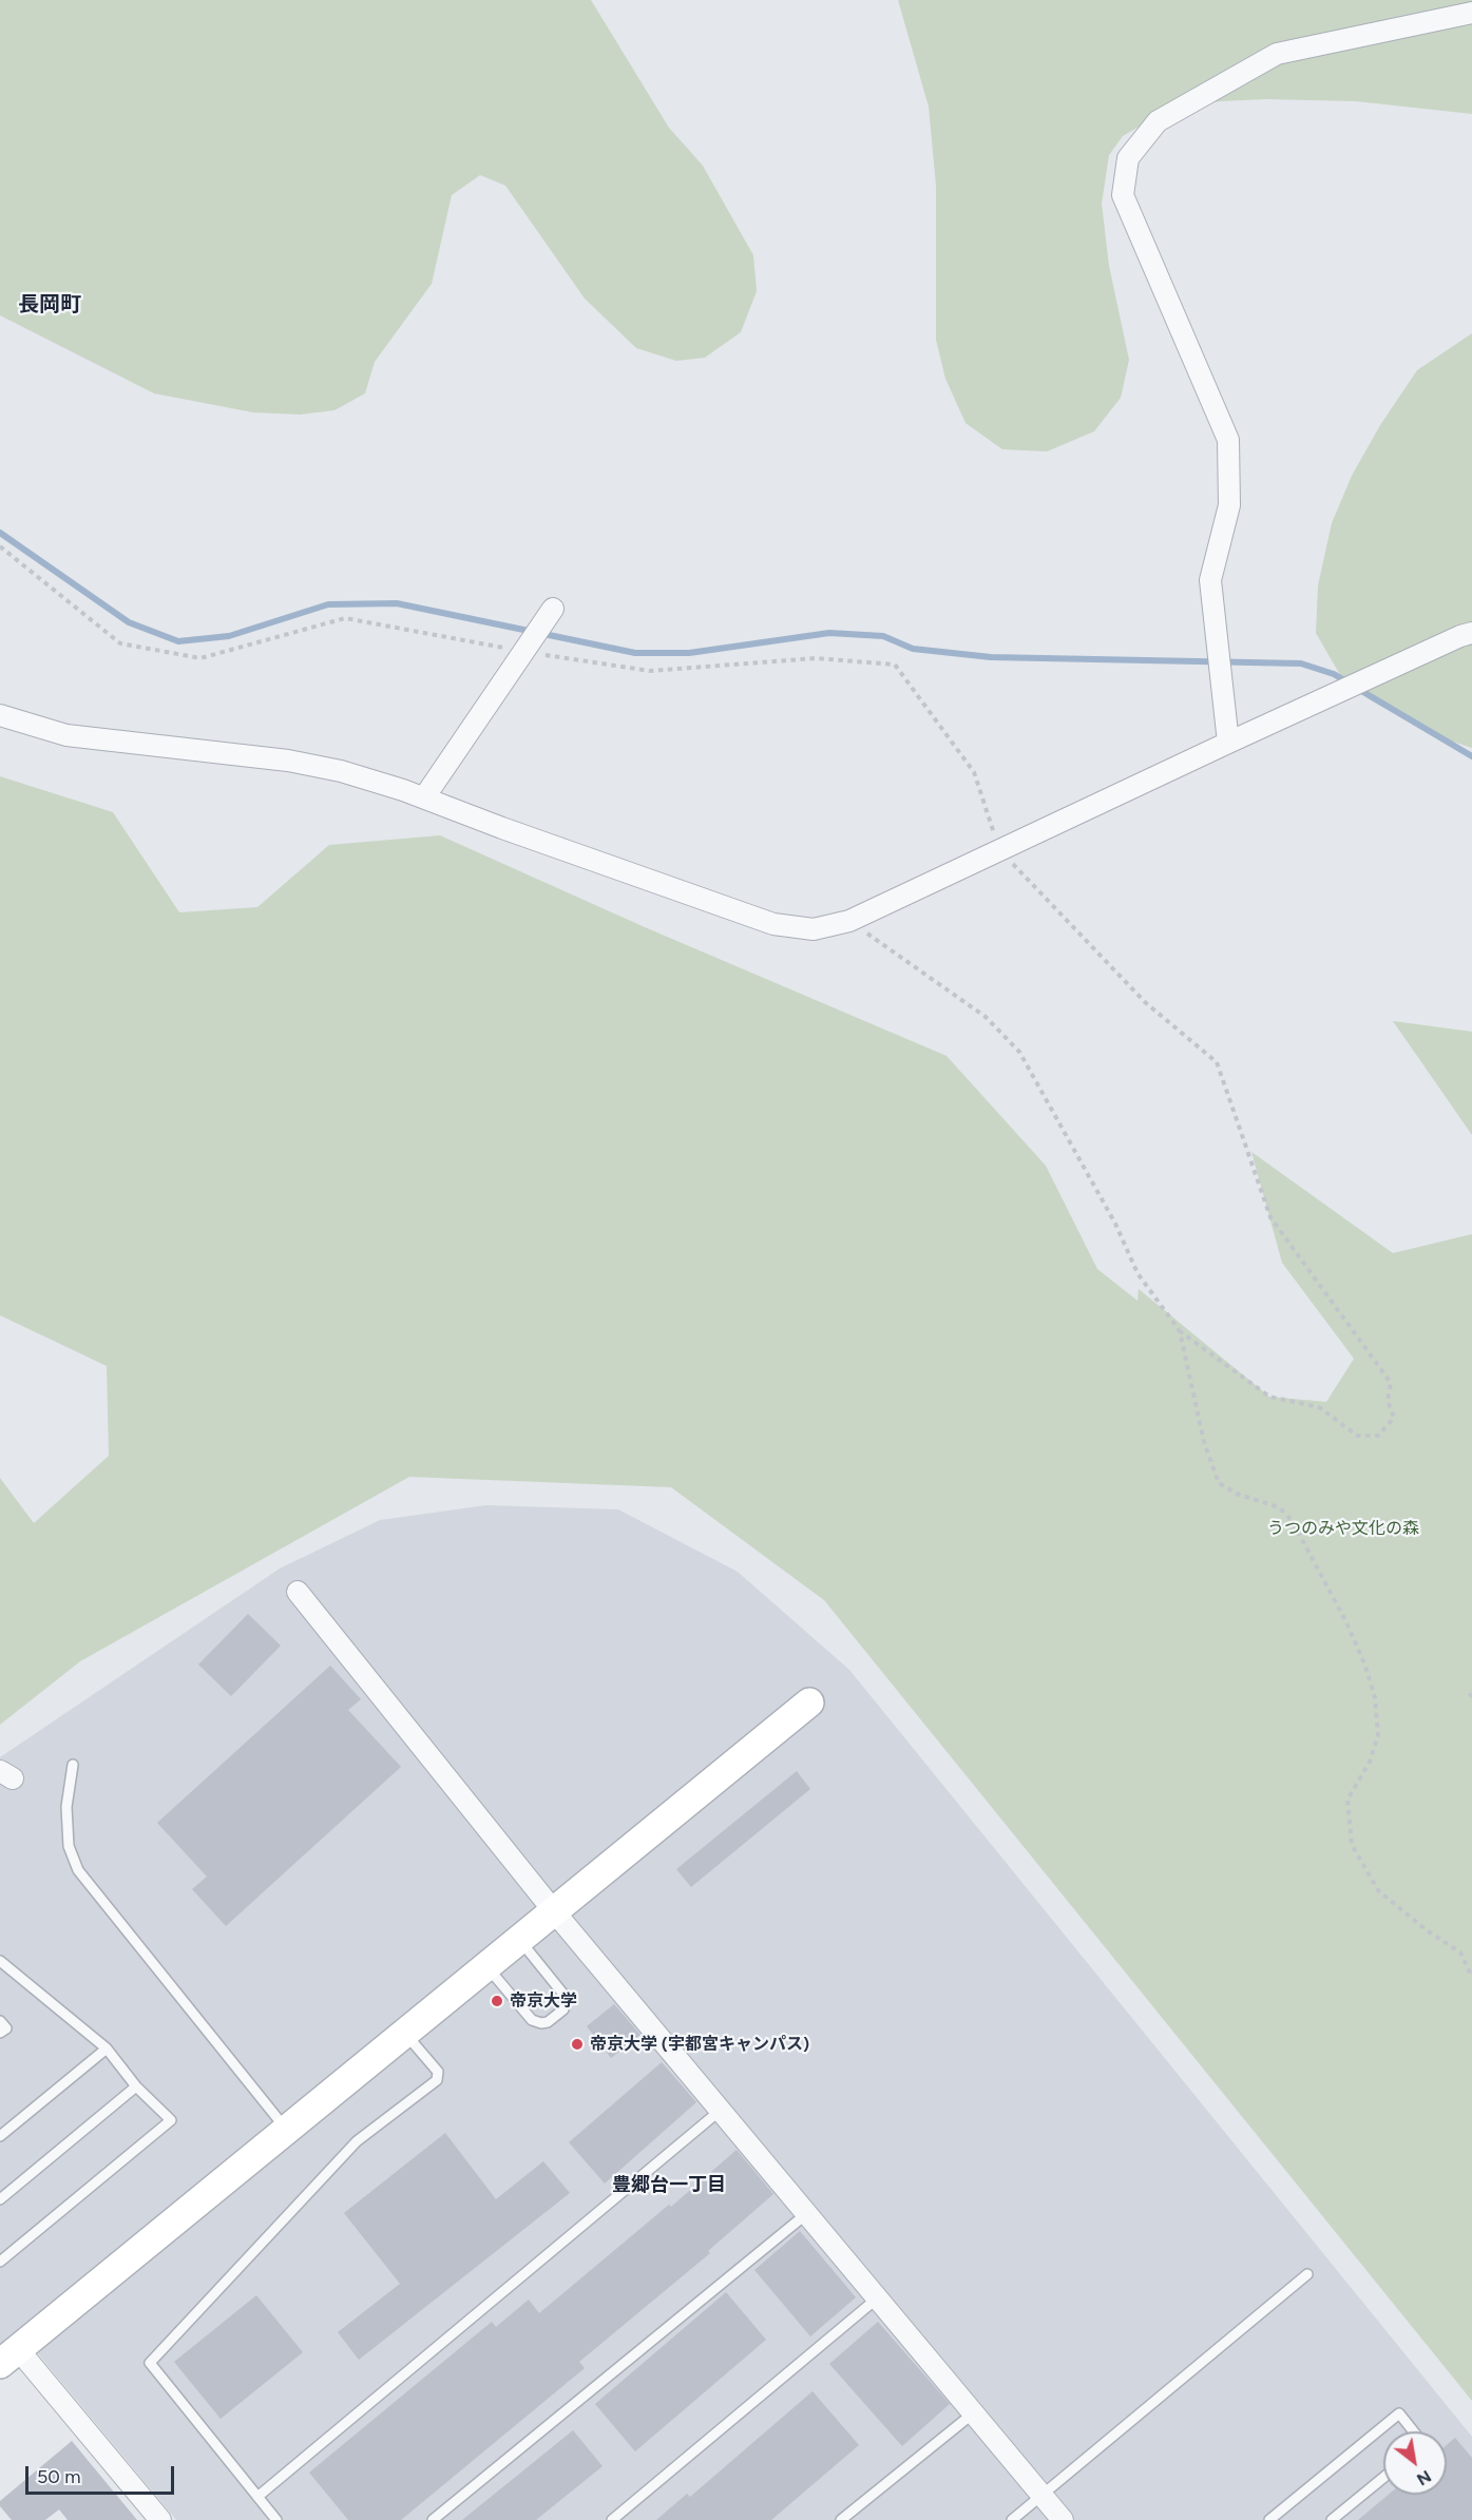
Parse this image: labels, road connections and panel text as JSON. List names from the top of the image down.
{
  "districts": ["長岡町", "豊郷台一丁目"],
  "parks": ["うつのみや文化の森"],
  "places": ["帝京大学", "帝京大学 (宇都宮キャンパス)"],
  "scale_bar": "50 m",
  "north": "bottom right"
}
